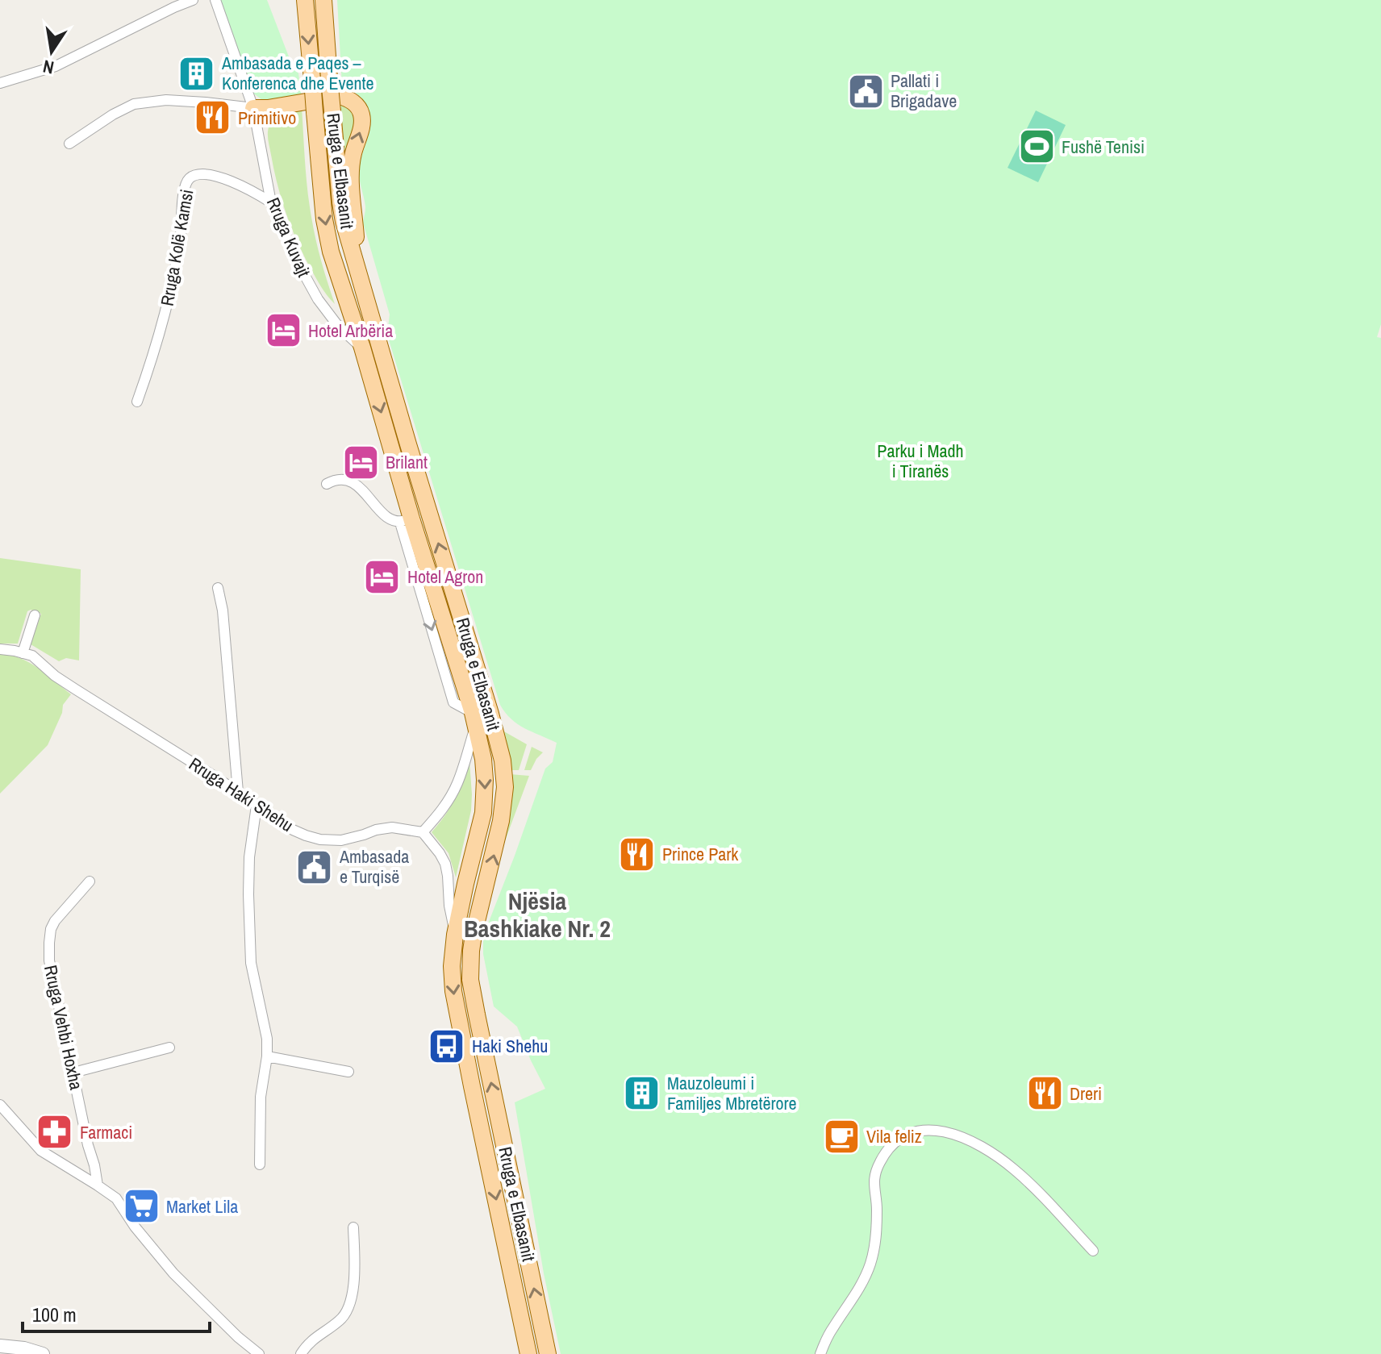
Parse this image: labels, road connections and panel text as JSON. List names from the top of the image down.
{
  "streets": {
    "main road": ["Rruga e Elbasanit"],
    "street": [
      "Rruga Kuvajt",
      "Rruga Kolë Kamsi",
      "Rruga Haki Shehu",
      "Rruga Vehbi Hoxha"
    ]
  },
  "crossings": [
    ["Rruga e Elbasanit", "Rruga Kuvajt"],
    ["Rruga Kuvajt", "Rruga Kolë Kamsi"]
  ],
  "districts": ["Njësia Bashkiake Nr. 2"],
  "parks": ["Parku i Madh i Tiranës"],
  "places": {
    "building": ["Ambasada e Paqes – Konferenca dhe Evente", "Mauzoleumi i Familjes Mbretërore"],
    "public building": ["Pallati i Brigadave", "Ambasada e Turqisë"],
    "restaurant": ["Primitivo", "Prince Park", "Dreri"],
    "sports": ["Fushë Tenisi"],
    "hotel": ["Hotel Arbëria", "Brilant", "Hotel Agron"],
    "bus stop": ["Haki Shehu"],
    "pharmacy": ["Farmaci"],
    "cafe": ["Vila feliz"],
    "supermarket": ["Market Lila"]
  },
  "scale_bar": "100 m",
  "north": "bottom"
}
